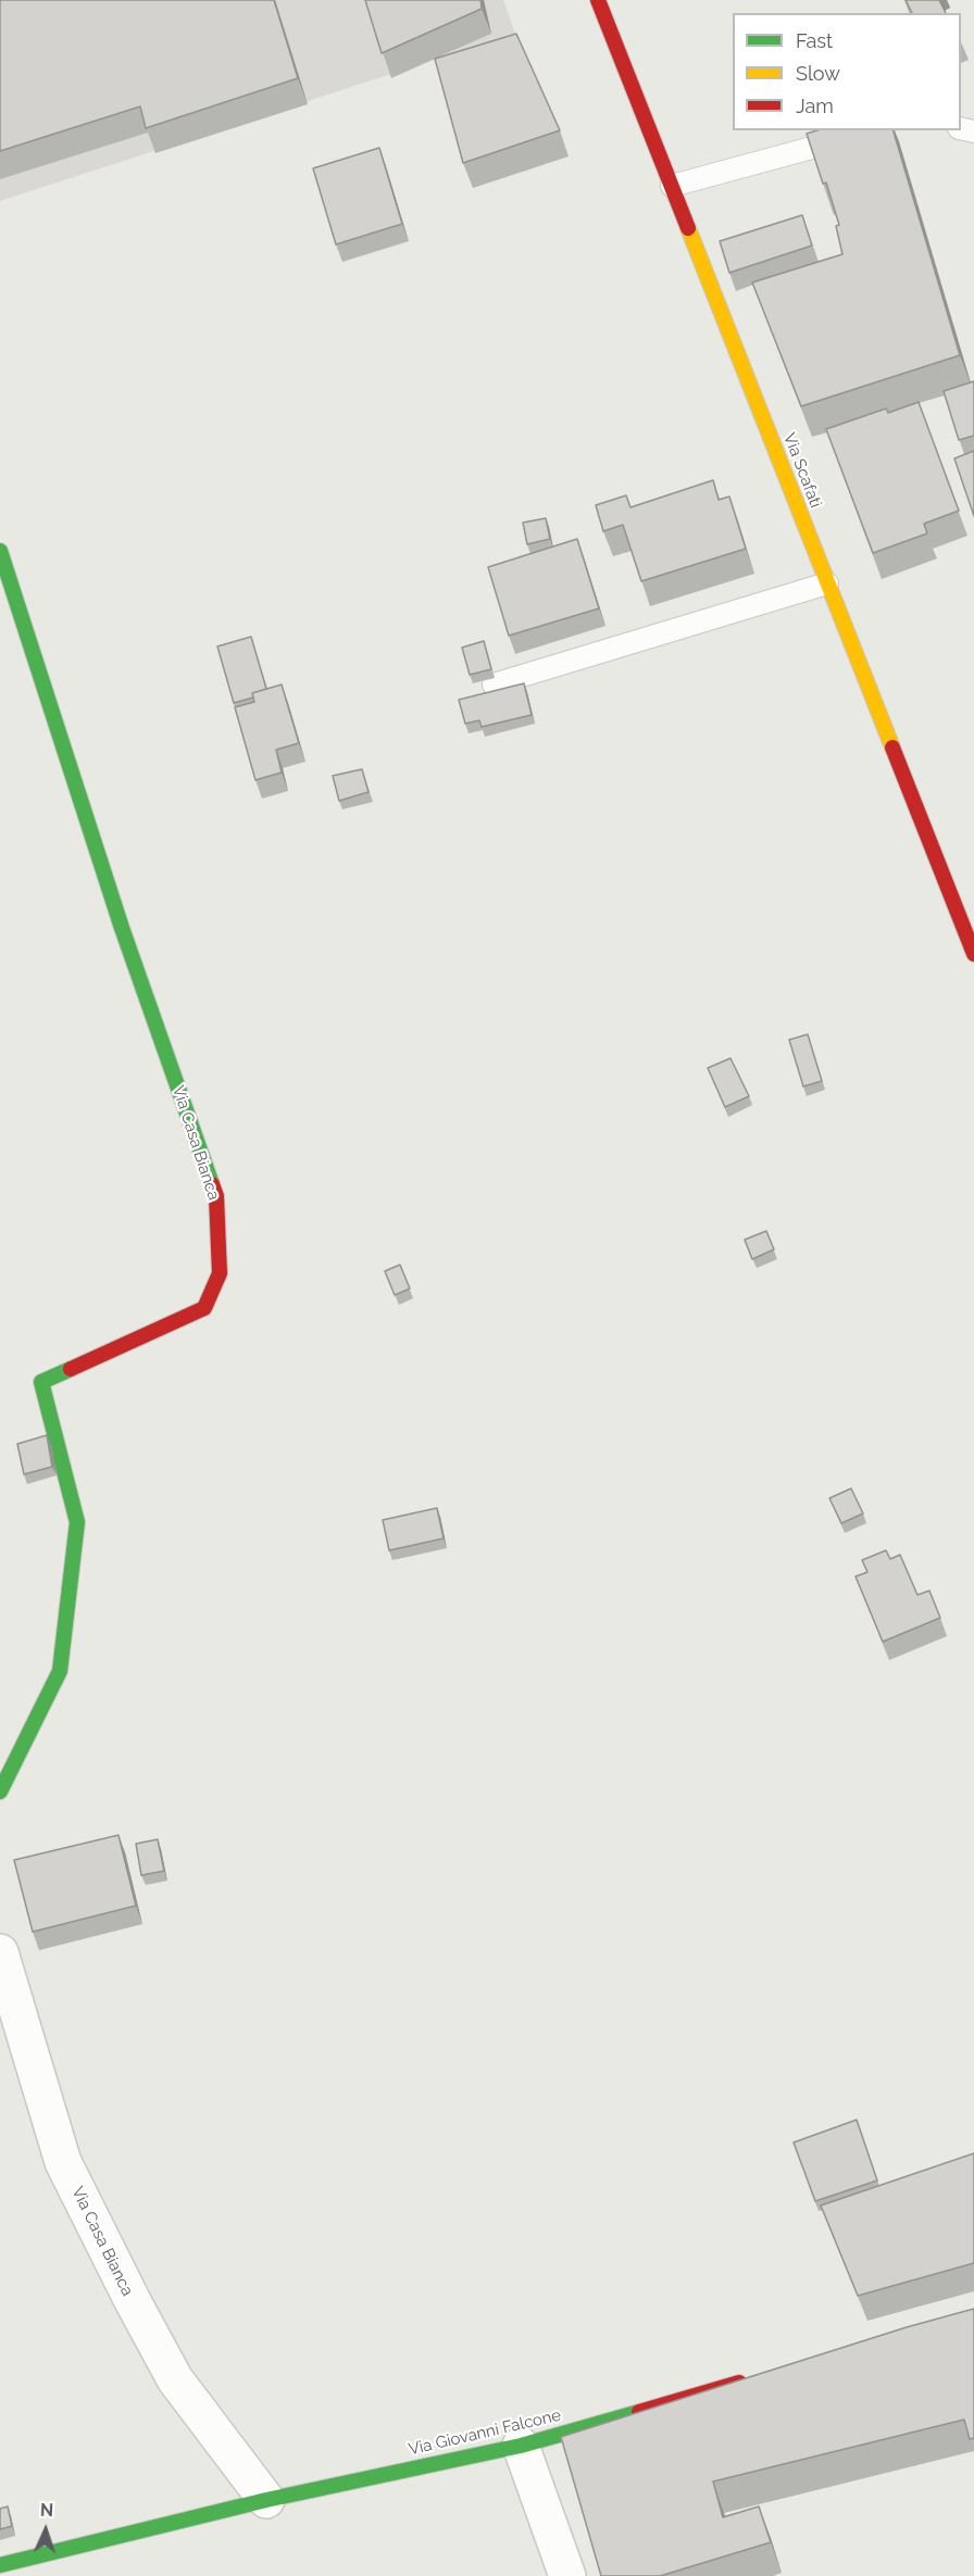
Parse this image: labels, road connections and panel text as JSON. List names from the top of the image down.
{
  "streets": {
    "street": ["Via Scafati", "Via Casa Bianca", "Via Giovanni Falcone"]
  },
  "crossings": [
    ["Via Casa Bianca", "Via Giovanni Falcone"]
  ],
  "legend": ["Fast", "Slow", "Jam"],
  "north": "top"
}
